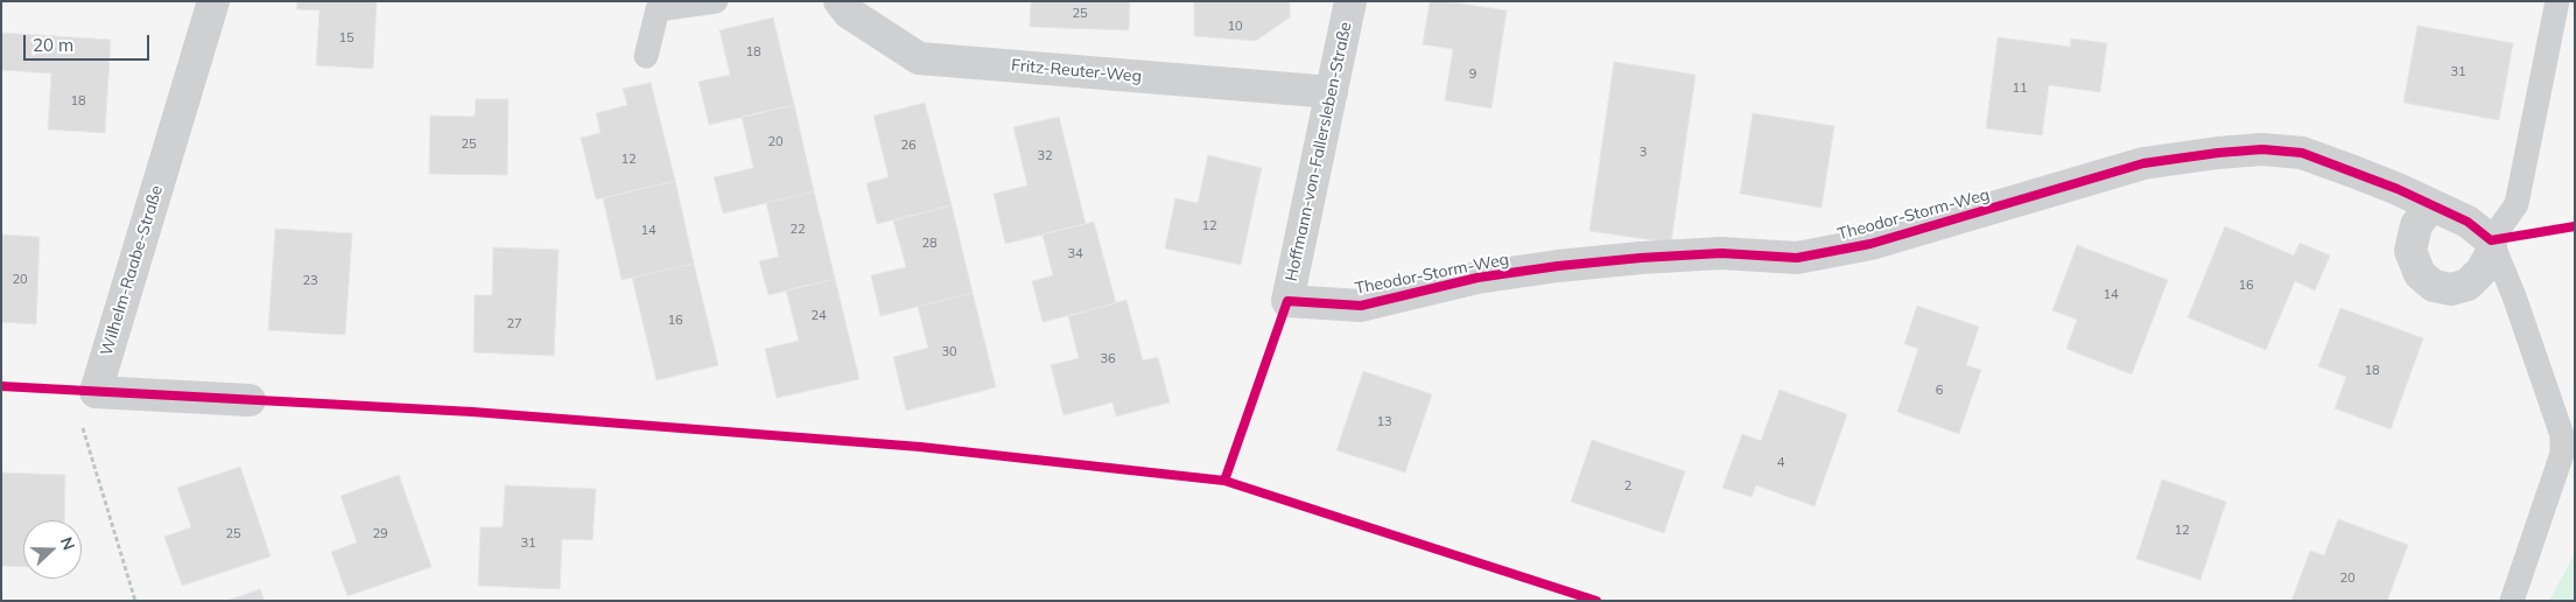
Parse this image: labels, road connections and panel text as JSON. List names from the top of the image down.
{
  "streets": {
    "street": [
      "Fritz-Reuter-Weg",
      "Hoffmann-von-Fallersleben-Straße",
      "Theodor-Storm-Weg",
      "Wilhelm-Raabe-Straße"
    ]
  },
  "crossings": [
    ["Fritz-Reuter-Weg", "Hoffmann-von-Fallersleben-Straße"],
    ["Hoffmann-von-Fallersleben-Straße", "Theodor-Storm-Weg"]
  ],
  "house_numbers": [
    "25",
    "10",
    "15",
    "18",
    "31",
    "9",
    "11",
    "18",
    "20",
    "25",
    "26",
    "3",
    "32",
    "12",
    "12",
    "22",
    "14",
    "28",
    "34",
    "20",
    "23",
    "16",
    "14",
    "24",
    "16",
    "27",
    "30",
    "36",
    "18",
    "6",
    "13",
    "4",
    "2",
    "12",
    "25",
    "29",
    "31",
    "20"
  ],
  "scale_bar": "20 m",
  "north": "right"
}
